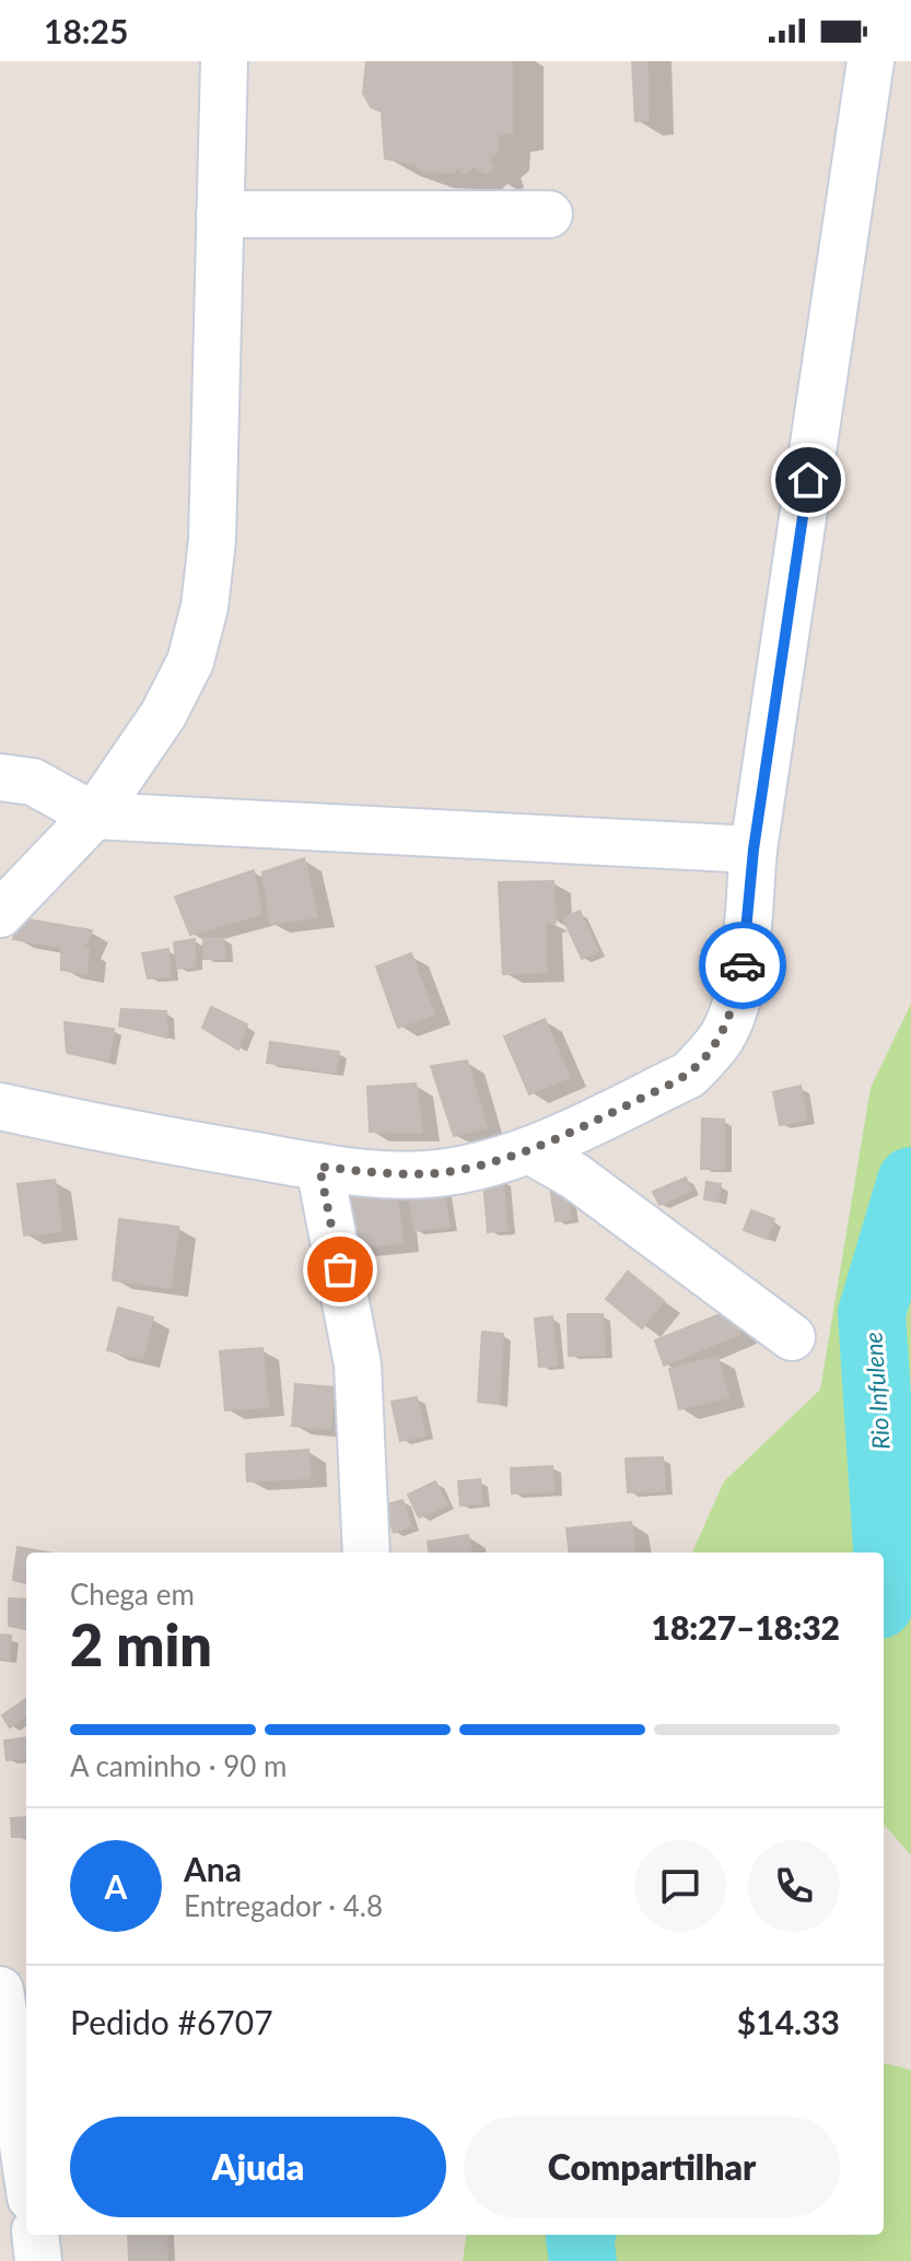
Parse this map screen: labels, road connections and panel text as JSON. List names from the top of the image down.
{
  "water": ["Rio Infulene"],
  "page": {
    "status": "18:25",
    "heading": ["2 min", "Chega em", "18:27–18:32"],
    "panel": [
      "Ana",
      "Entregador · 4.8",
      "Pedido #6707",
      "$14.33"
    ],
    "bar": "A caminho · 90 m",
    "round": "A",
    "buttons": ["Ajuda", "Compartilhar"]
  }
}
